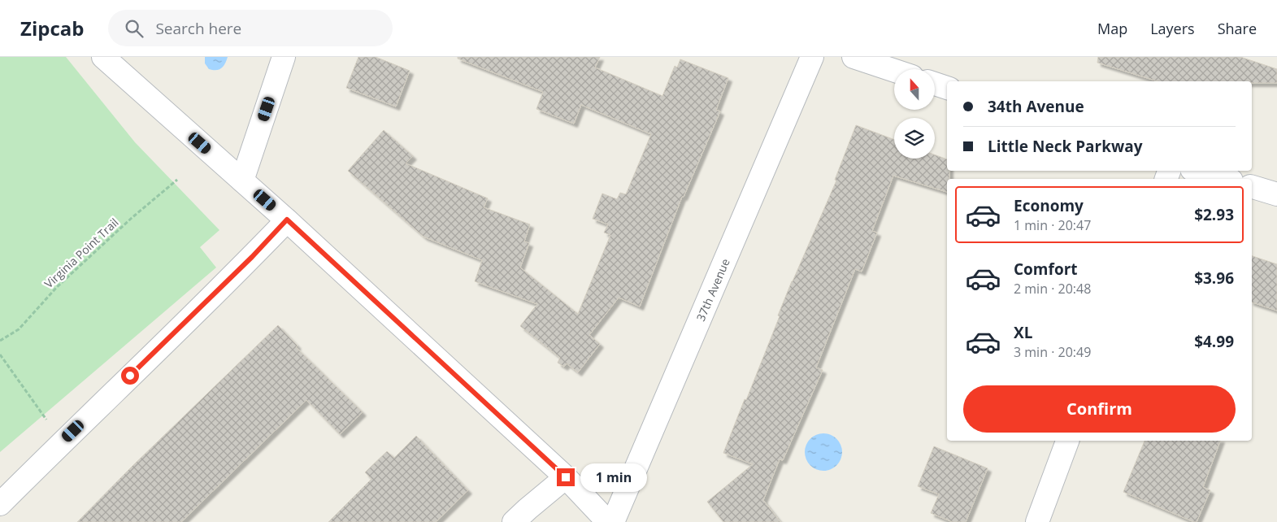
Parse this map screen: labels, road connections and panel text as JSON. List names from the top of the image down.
{
  "streets": {
    "street": ["37th Avenue"],
    "path": ["Virginia Point Trail"]
  },
  "north": "top",
  "page": {
    "header": "Zipcab",
    "search": "Search here",
    "nav": ["Map", "Layers", "Share"],
    "banner": ["34th Avenue", "Little Neck Parkway"],
    "list": [
      {
        "name": "Economy",
        "note": "1 min · 20:47",
        "value": "$2.93"
      },
      {
        "name": "Comfort",
        "note": "2 min · 20:48",
        "value": "$3.96"
      },
      {
        "name": "XL",
        "note": "3 min · 20:49",
        "value": "$4.99"
      }
    ],
    "buttons": "Confirm",
    "bubble": "1 min"
  }
}
